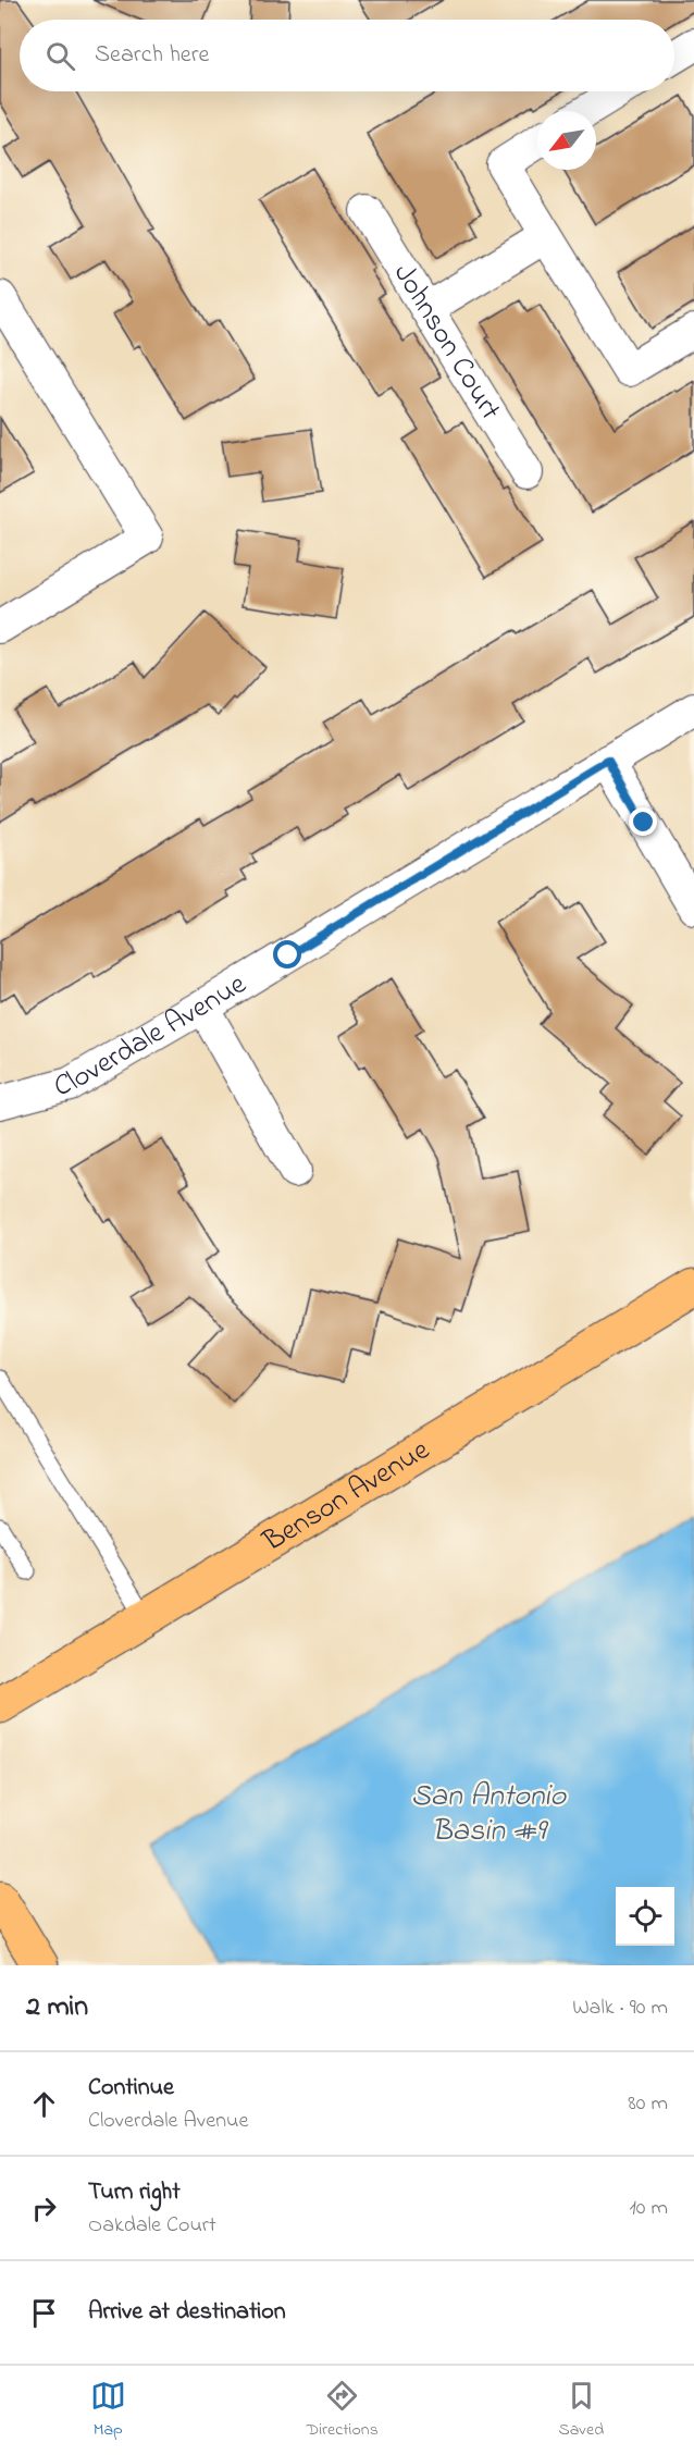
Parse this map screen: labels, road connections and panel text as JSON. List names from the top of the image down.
{
  "streets": {
    "main road": ["Benson Avenue"],
    "street": ["Johnson Court", "Cloverdale Avenue"]
  },
  "water": ["San Antonio Basin #9"],
  "north": "bottom left",
  "page": {
    "search": "Search here",
    "heading": ["2 min", "Walk · 90 m"],
    "list": [
      ["Continue", "Cloverdale Avenue", "80 m"],
      ["Turn right", "Oakdale Court", "10 m"],
      "Arrive at destination"
    ],
    "nav": ["Map", "Directions", "Saved"]
  }
}
